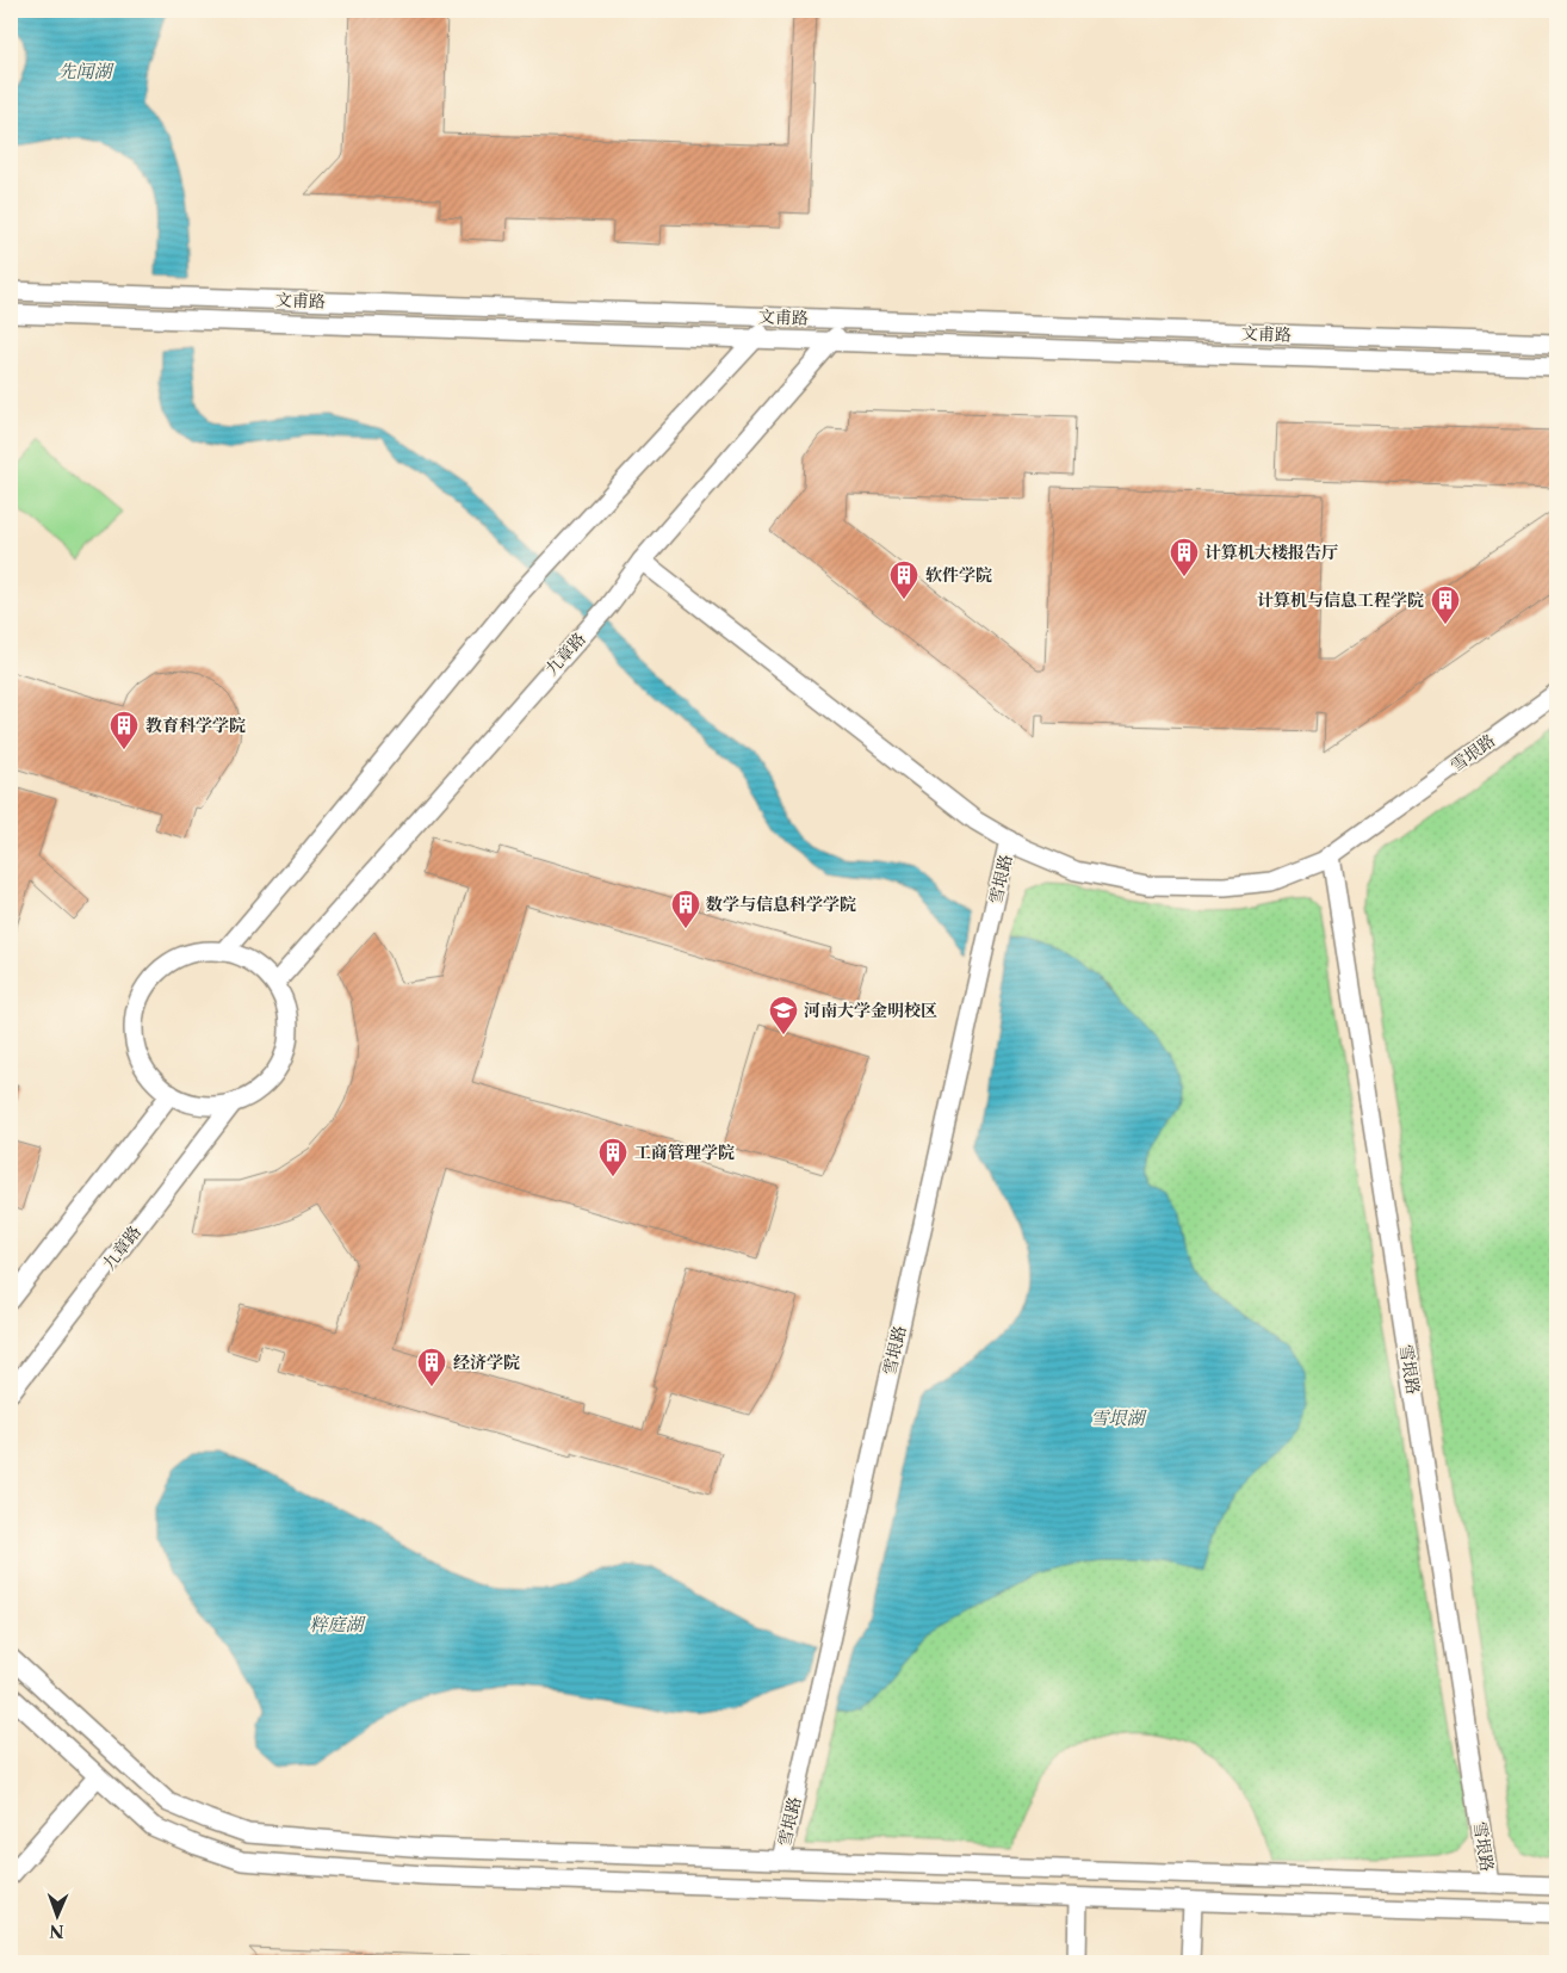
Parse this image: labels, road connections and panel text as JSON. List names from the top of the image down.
{
  "streets": {
    "lane": ["文甫路", "九章路", "雪垠路"]
  },
  "crossings": [
    ["文甫路", "九章路"],
    ["九章路", "雪垠路"]
  ],
  "water": ["先闻湖", "雪垠湖", "粹庭湖"],
  "places": {
    "building": [
      "计算机大楼报告厅",
      "软件学院",
      "计算机与信息工程学院",
      "教育科学学院",
      "数学与信息科学学院",
      "工商管理学院",
      "经济学院"
    ],
    "school or university": ["河南大学金明校区"]
  },
  "north": "bottom"
}
